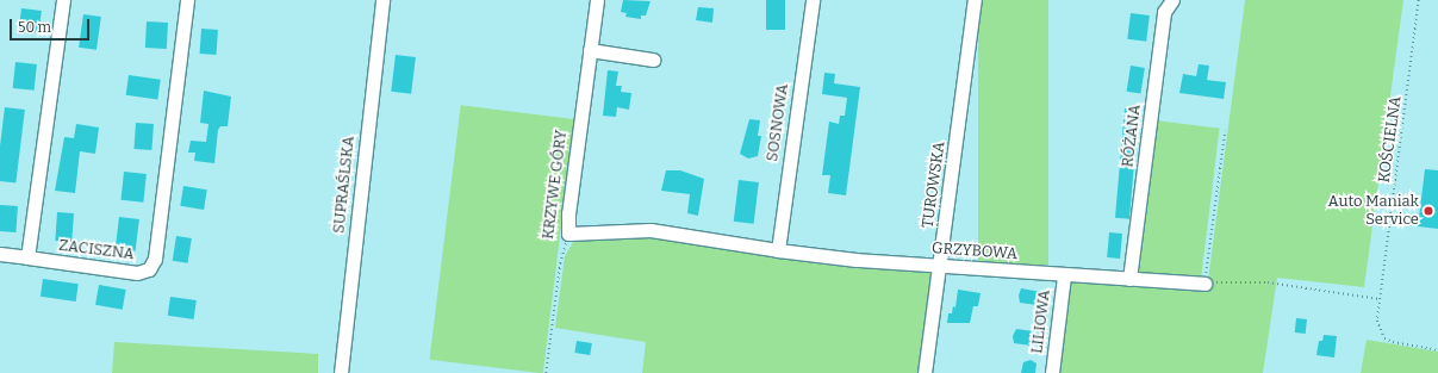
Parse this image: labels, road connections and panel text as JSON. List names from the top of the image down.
{
  "streets": {
    "street": [
      "SOSNOWA",
      "RÓŻANA",
      "SUPRAŚLSKA",
      "KRZYWE GÓRY",
      "TUROWSKA",
      "ZACISZNA",
      "GRZYBOWA",
      "LILIOWA"
    ],
    "path": ["KOŚCIELNA"]
  },
  "crossings": [
    ["SOSNOWA", "GRZYBOWA"],
    ["RÓŻANA", "GRZYBOWA"],
    ["KRZYWE GÓRY", "GRZYBOWA"],
    ["TUROWSKA", "GRZYBOWA"],
    ["GRZYBOWA", "LILIOWA"]
  ],
  "places": ["Auto Maniak Service"],
  "scale_bar": "50 m"
}
